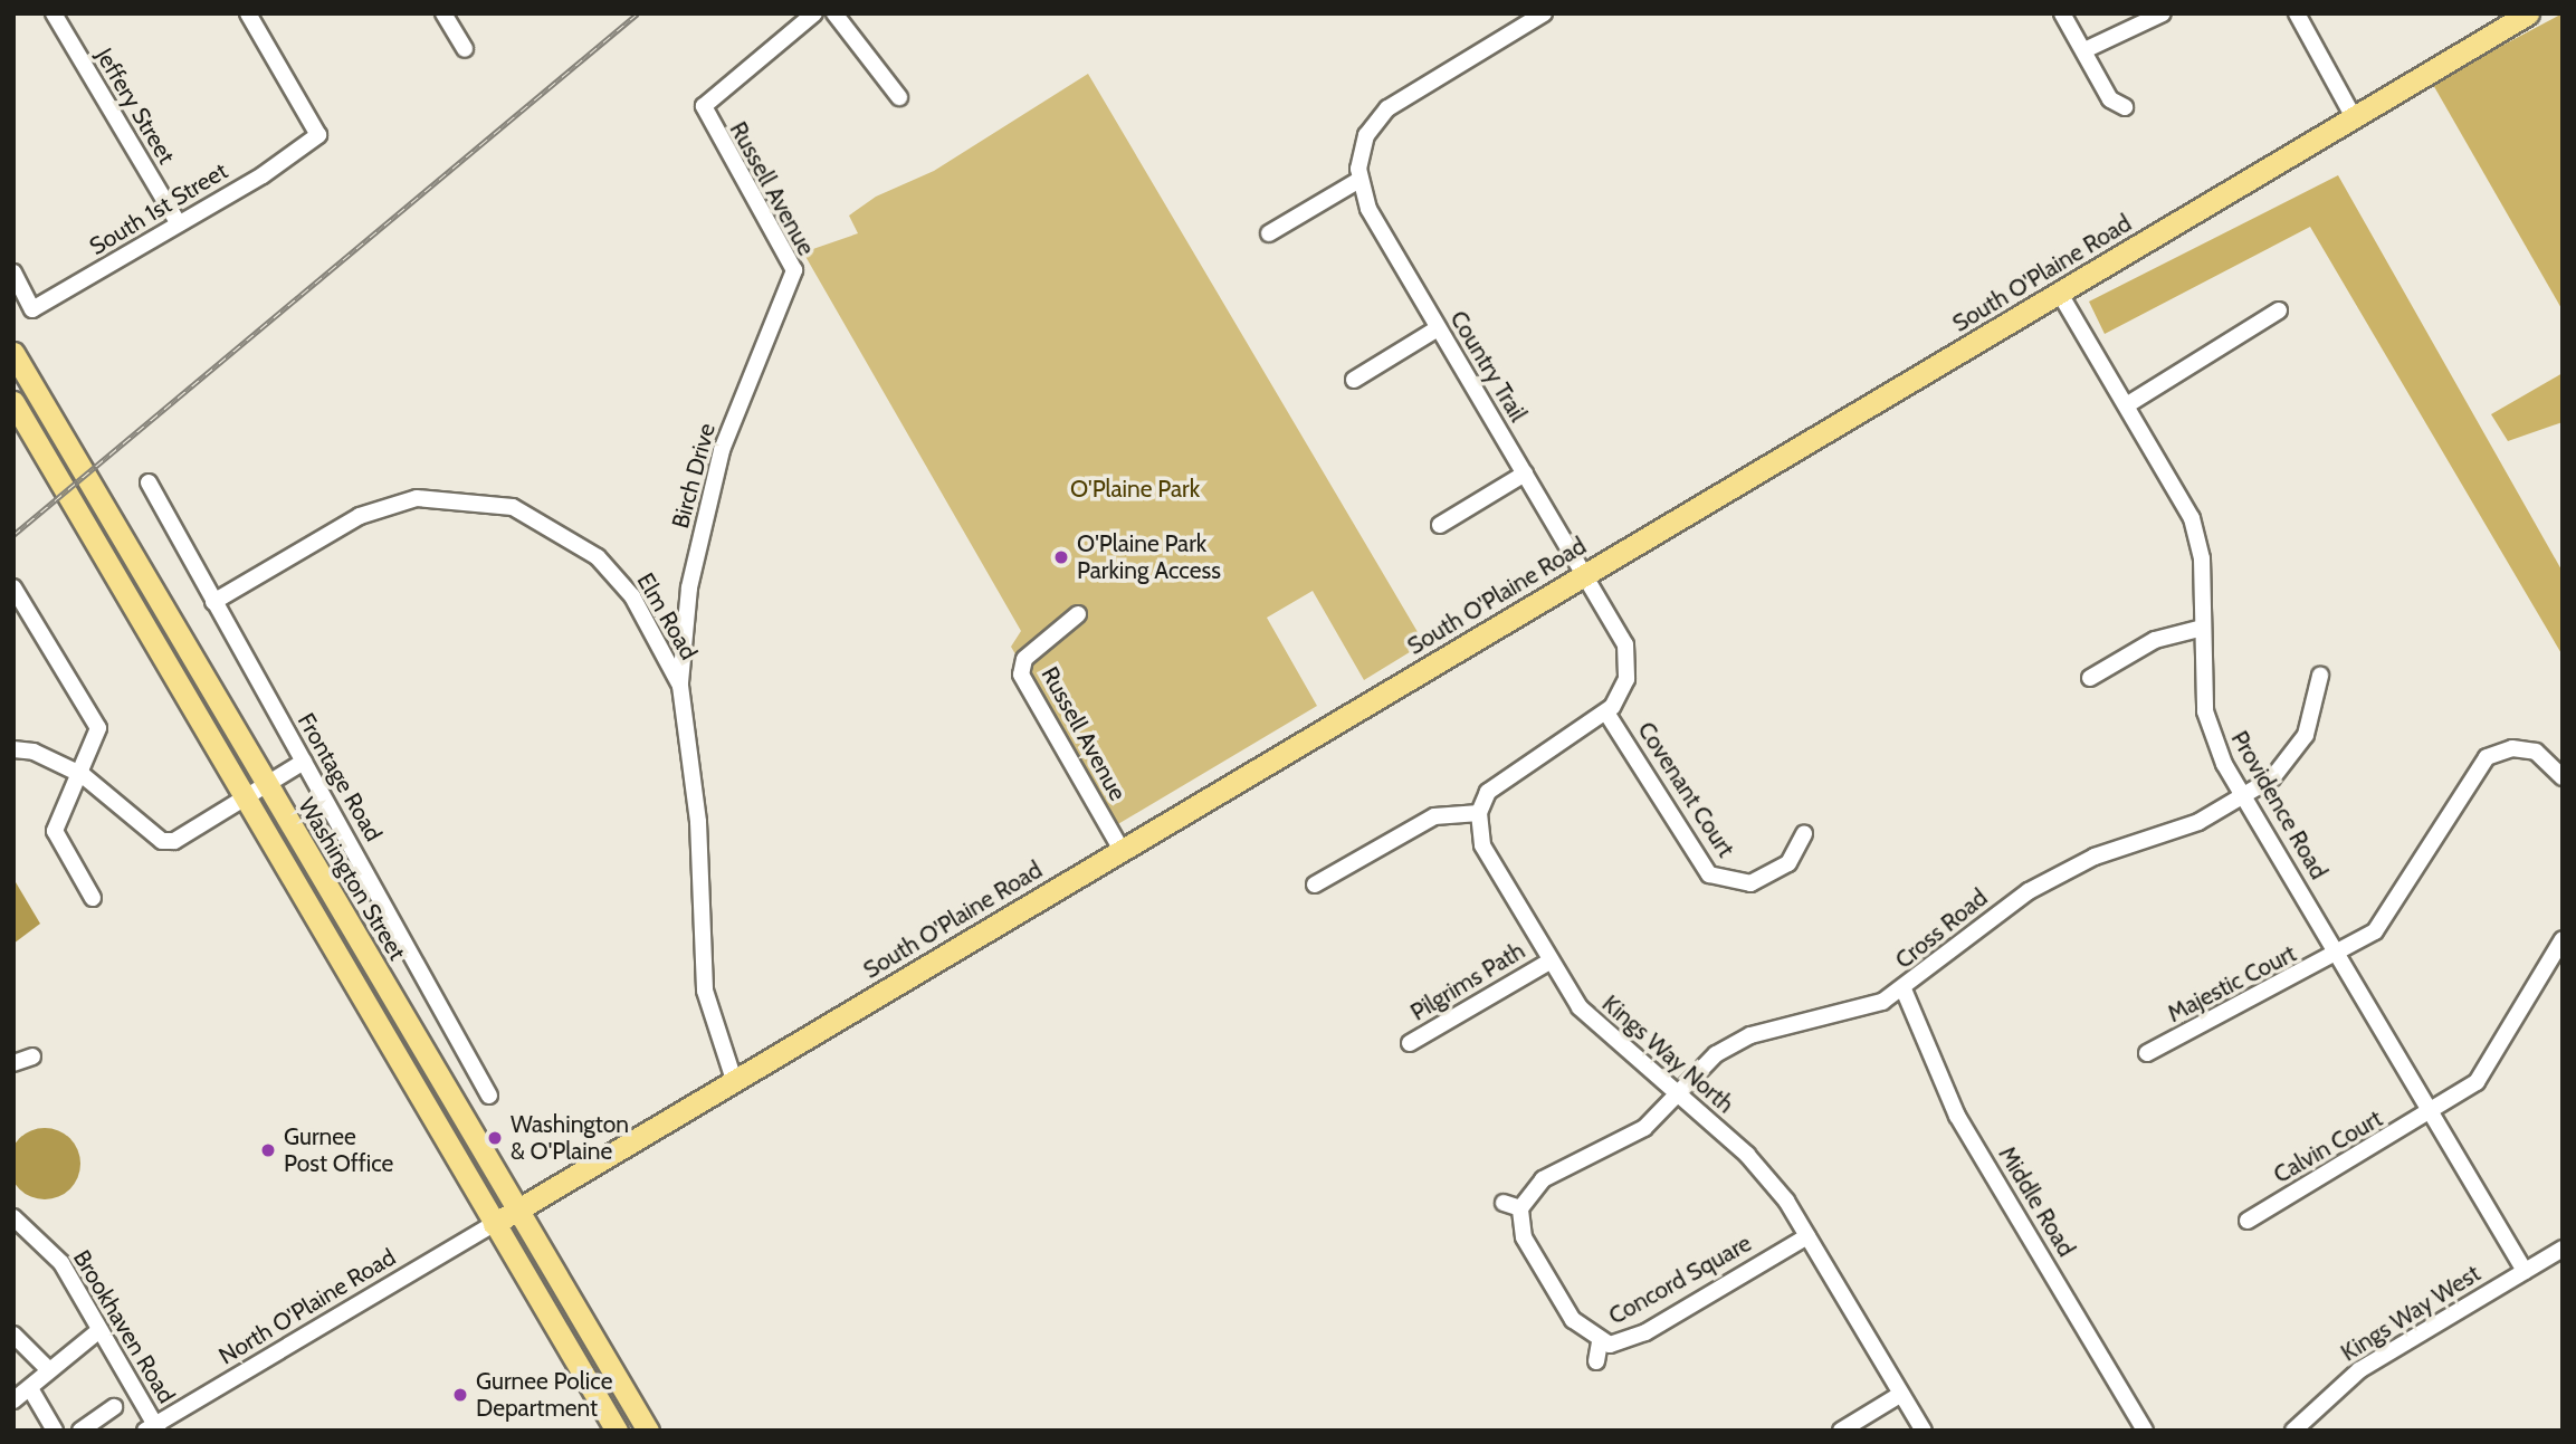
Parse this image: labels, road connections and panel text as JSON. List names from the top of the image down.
{
  "streets": {
    "main road": ["South O'Plaine Road", "Washington Street"],
    "street": [
      "Jeffery Street",
      "Russell Avenue",
      "South 1st Street",
      "Country Trail",
      "Birch Drive",
      "Elm Road",
      "Frontage Road",
      "Covenant Court",
      "Providence Road",
      "Cross Road",
      "Pilgrims Path",
      "Majestic Court",
      "Kings Way North",
      "Calvin Court",
      "Middle Road",
      "Concord Square",
      "North O'Plaine Road",
      "Kings Way West",
      "Brookhaven Road"
    ]
  },
  "crossings": [
    ["Jeffery Street", "South 1st Street"],
    ["Russell Avenue", "South O'Plaine Road"],
    ["Russell Avenue", "Birch Drive"],
    ["South O'Plaine Road", "Country Trail"],
    ["South O'Plaine Road", "Elm Road"],
    ["South O'Plaine Road", "Providence Road"],
    ["South O'Plaine Road", "Washington Street"],
    ["South O'Plaine Road", "North O'Plaine Road"],
    ["Birch Drive", "Elm Road"],
    ["Elm Road", "Frontage Road"],
    ["Providence Road", "Cross Road"],
    ["Providence Road", "Majestic Court"],
    ["Providence Road", "Calvin Court"],
    ["Providence Road", "Kings Way West"],
    ["Cross Road", "Kings Way North"],
    ["Cross Road", "Middle Road"],
    ["Pilgrims Path", "Kings Way North"],
    ["Kings Way North", "Concord Square"],
    ["North O'Plaine Road", "Brookhaven Road"]
  ],
  "parks": ["O'Plaine Park"],
  "places": [
    "O'Plaine Park Parking Access",
    "Washington & O'Plaine",
    "Gurnee Post Office",
    "Gurnee Police Department"
  ]
}
